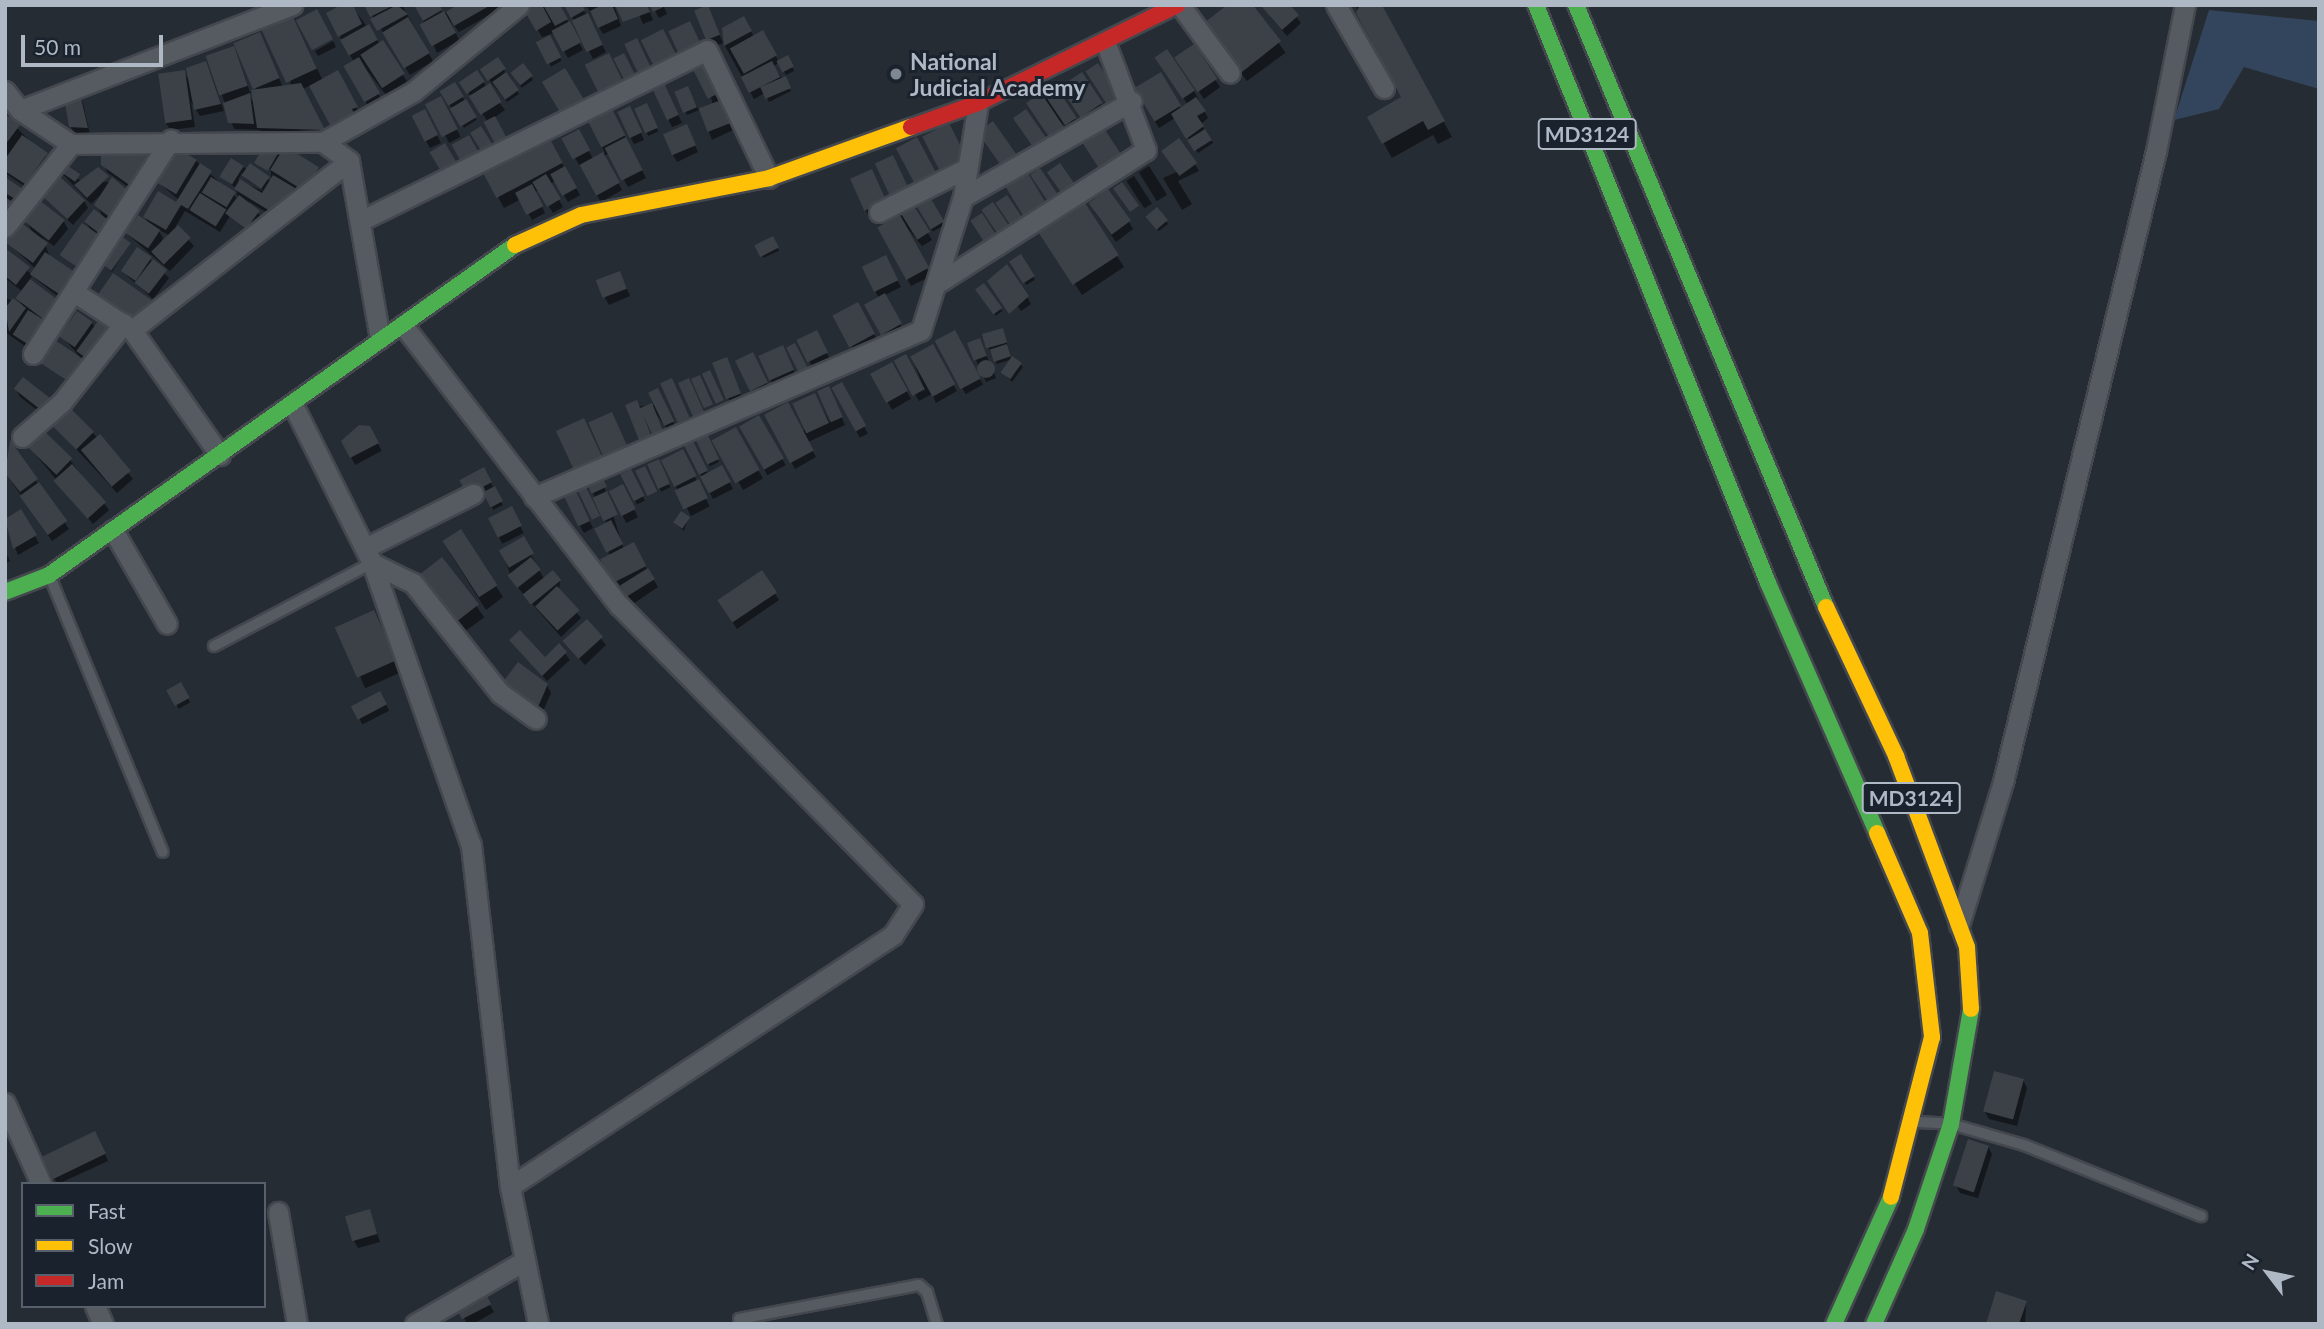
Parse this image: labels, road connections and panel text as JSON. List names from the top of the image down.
{
  "streets": {
    "main road": ["MD3124"]
  },
  "places": ["National Judicial Academy"],
  "legend": ["Fast", "Slow", "Jam"],
  "scale_bar": "50 m",
  "north": "top left"
}
